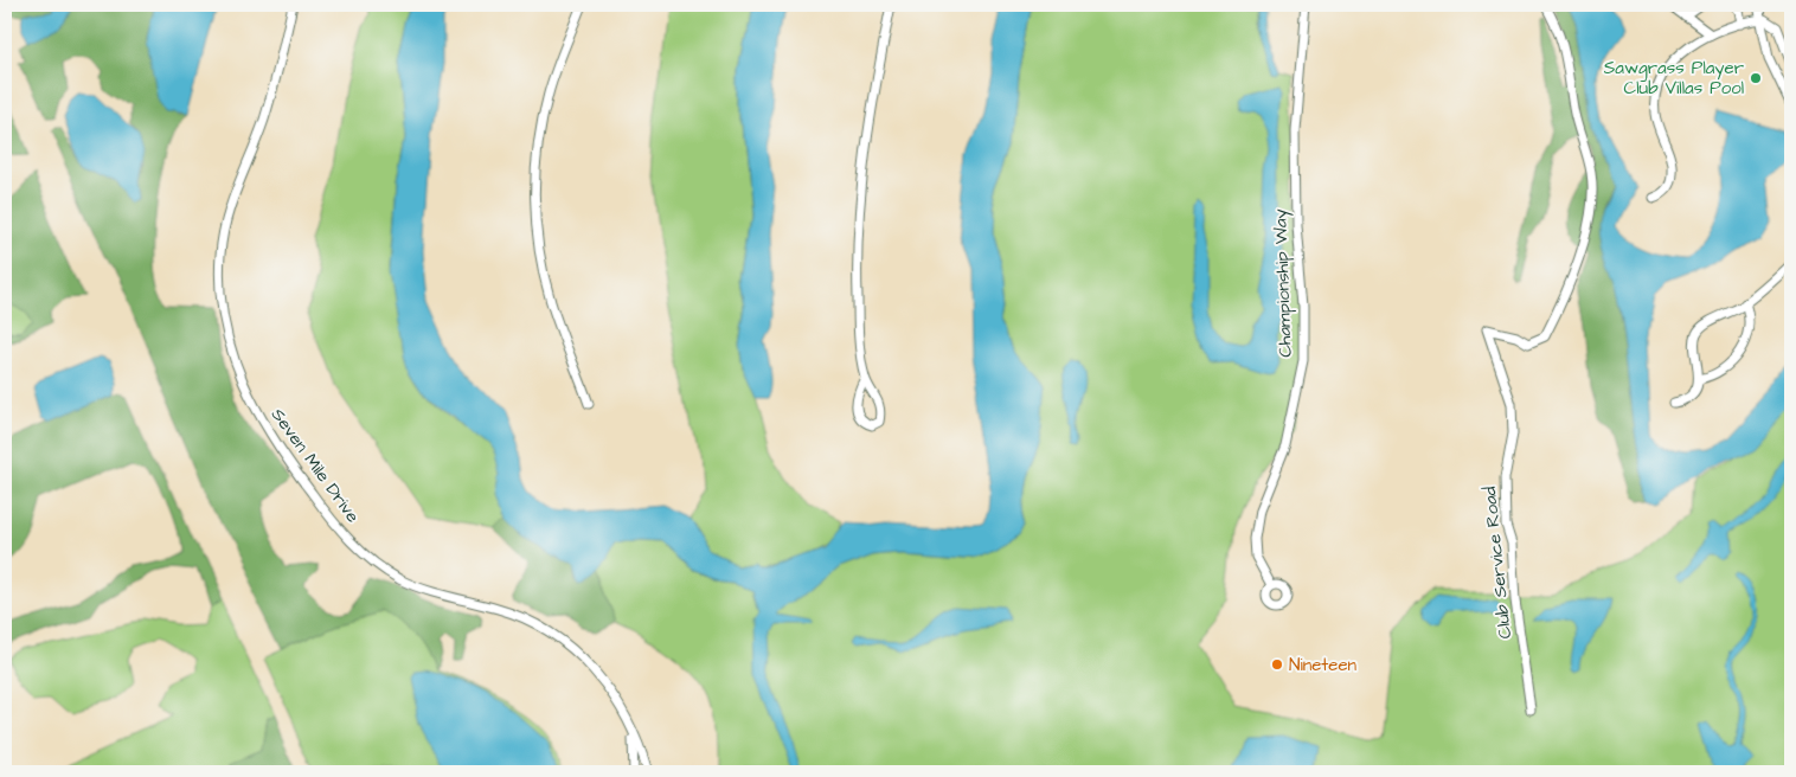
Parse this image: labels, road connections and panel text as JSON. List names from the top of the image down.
{
  "streets": {
    "street": ["Championship Way", "Seven Mile Drive", "Club Service Road"]
  },
  "places": ["Sawgrass Player Club Villas Pool", "Nineteen"]
}
